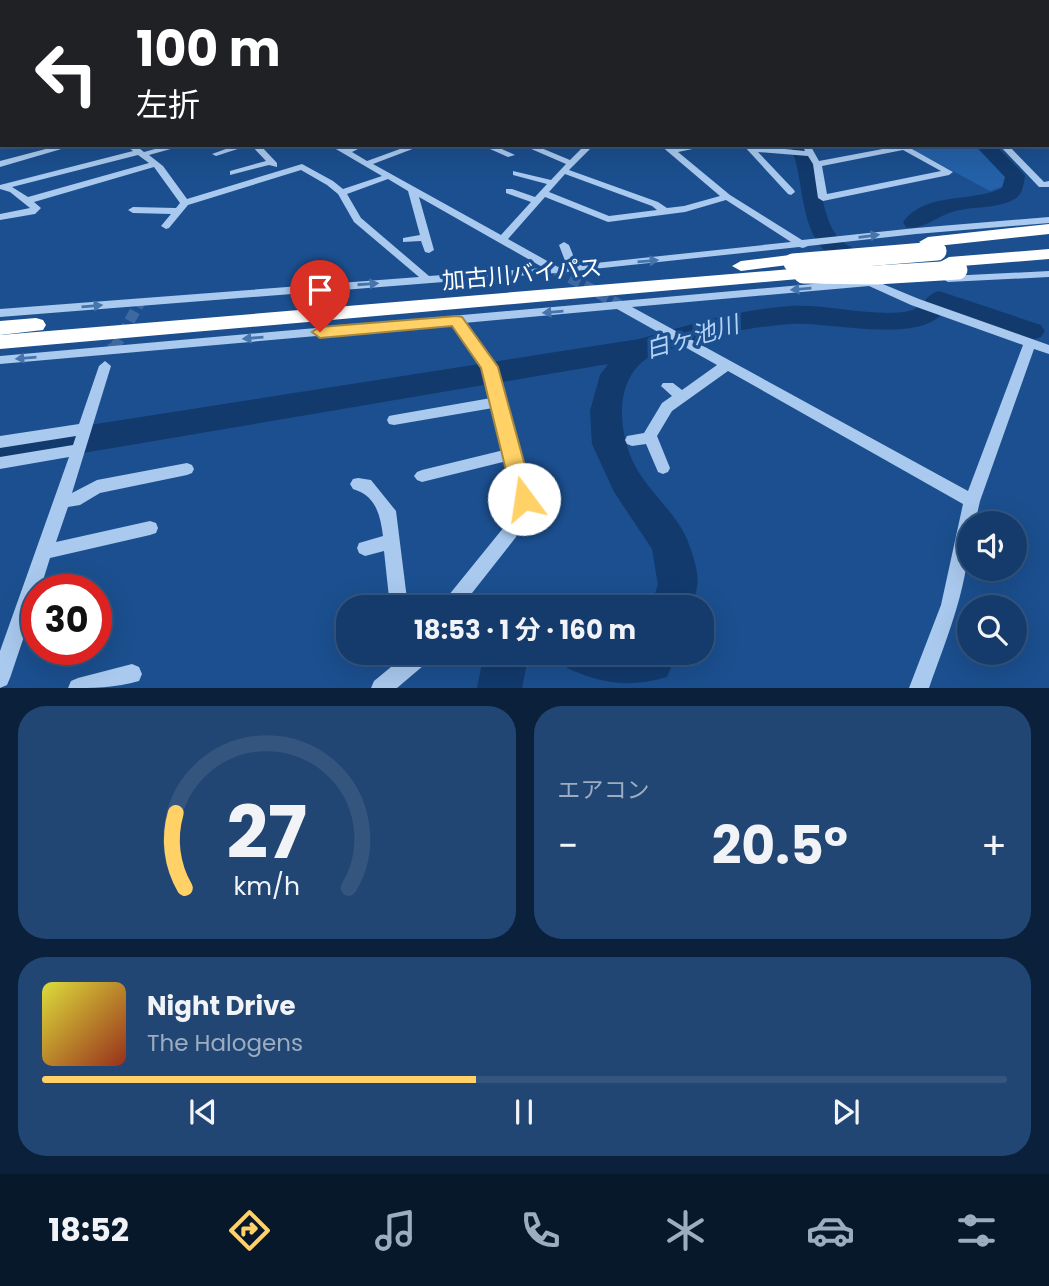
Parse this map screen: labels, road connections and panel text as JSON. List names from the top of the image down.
{
  "streets": {
    "highway": ["加古川バイパス"]
  },
  "water": ["白ヶ池川"],
  "page": {
    "turn": ["100 m", "左折"],
    "limit": "30",
    "trip": "18:53 · 1 分 · 160 m",
    "tile": "エアコン",
    "heat": ["−", "20.5°", "+"],
    "song": ["Night Drive", "The Halogens"],
    "tabs": "18:52",
    "gauge": ["27", "km/h"]
  }
}
